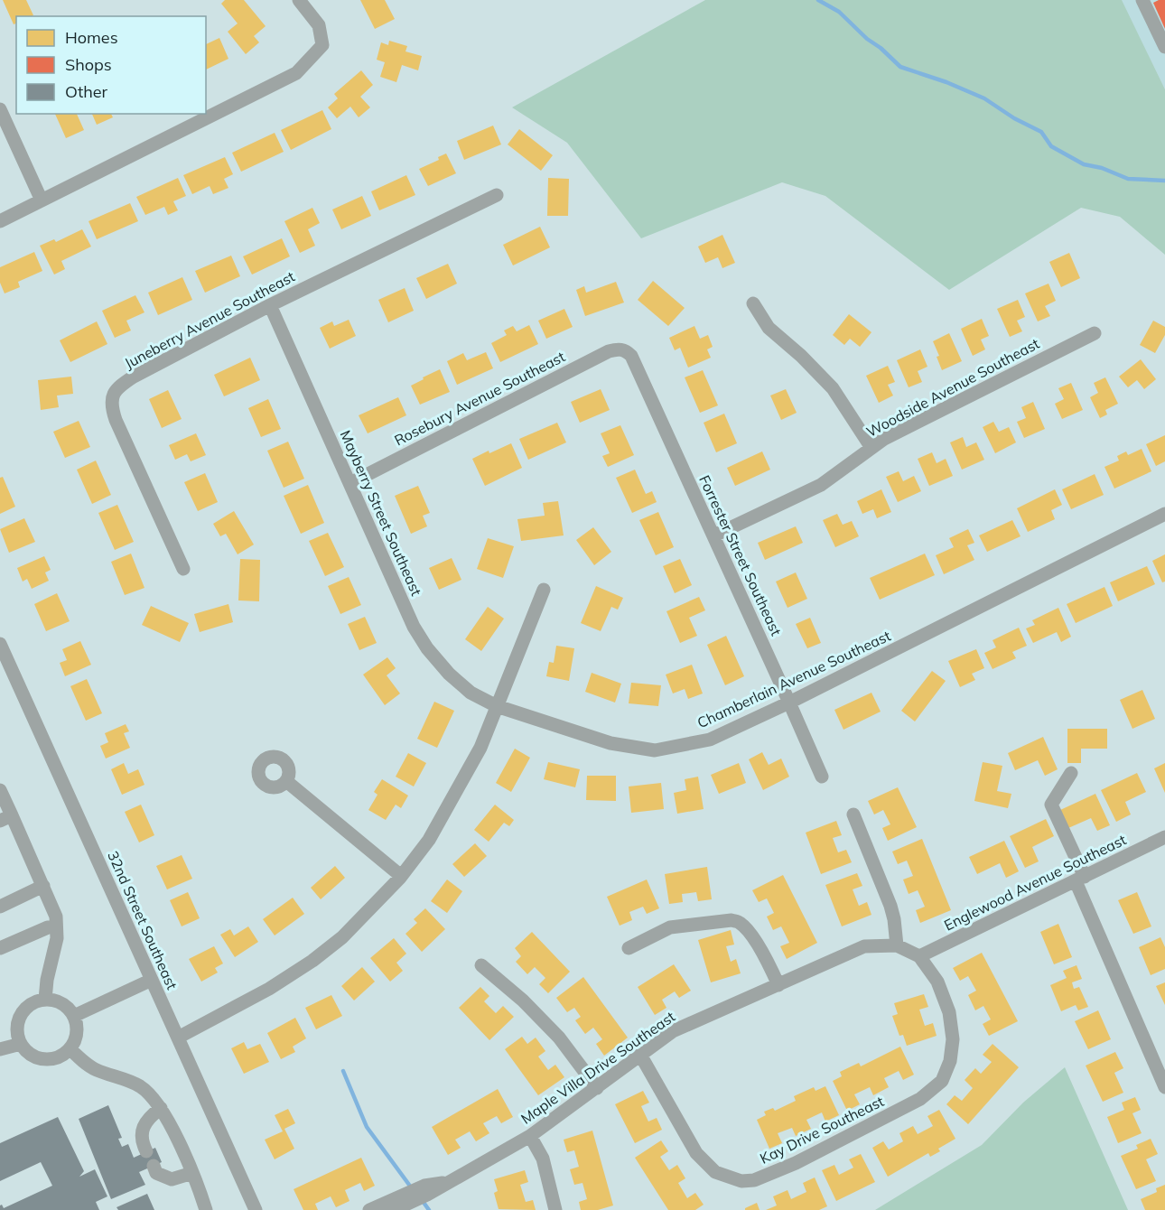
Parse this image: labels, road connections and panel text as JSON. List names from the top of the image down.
{
  "streets": {
    "street": [
      "Juneberry Avenue Southeast",
      "Woodside Avenue Southeast",
      "Rosebury Avenue Southeast",
      "Mayberry Street Southeast",
      "Forrester Street Southeast",
      "Chamberlain Avenue Southeast",
      "Englewood Avenue Southeast",
      "32nd Street Southeast",
      "Maple Villa Drive Southeast",
      "Kay Drive Southeast"
    ]
  },
  "crossings": [
    ["Juneberry Avenue Southeast", "Mayberry Street Southeast"],
    ["Woodside Avenue Southeast", "Forrester Street Southeast"],
    ["Rosebury Avenue Southeast", "Mayberry Street Southeast"],
    ["Rosebury Avenue Southeast", "Forrester Street Southeast"],
    ["Mayberry Street Southeast", "Chamberlain Avenue Southeast"],
    ["Forrester Street Southeast", "Chamberlain Avenue Southeast"],
    ["Englewood Avenue Southeast", "Maple Villa Drive Southeast"],
    ["Englewood Avenue Southeast", "Kay Drive Southeast"],
    ["Maple Villa Drive Southeast", "Kay Drive Southeast"]
  ],
  "legend": ["Homes", "Shops", "Other"]
}
